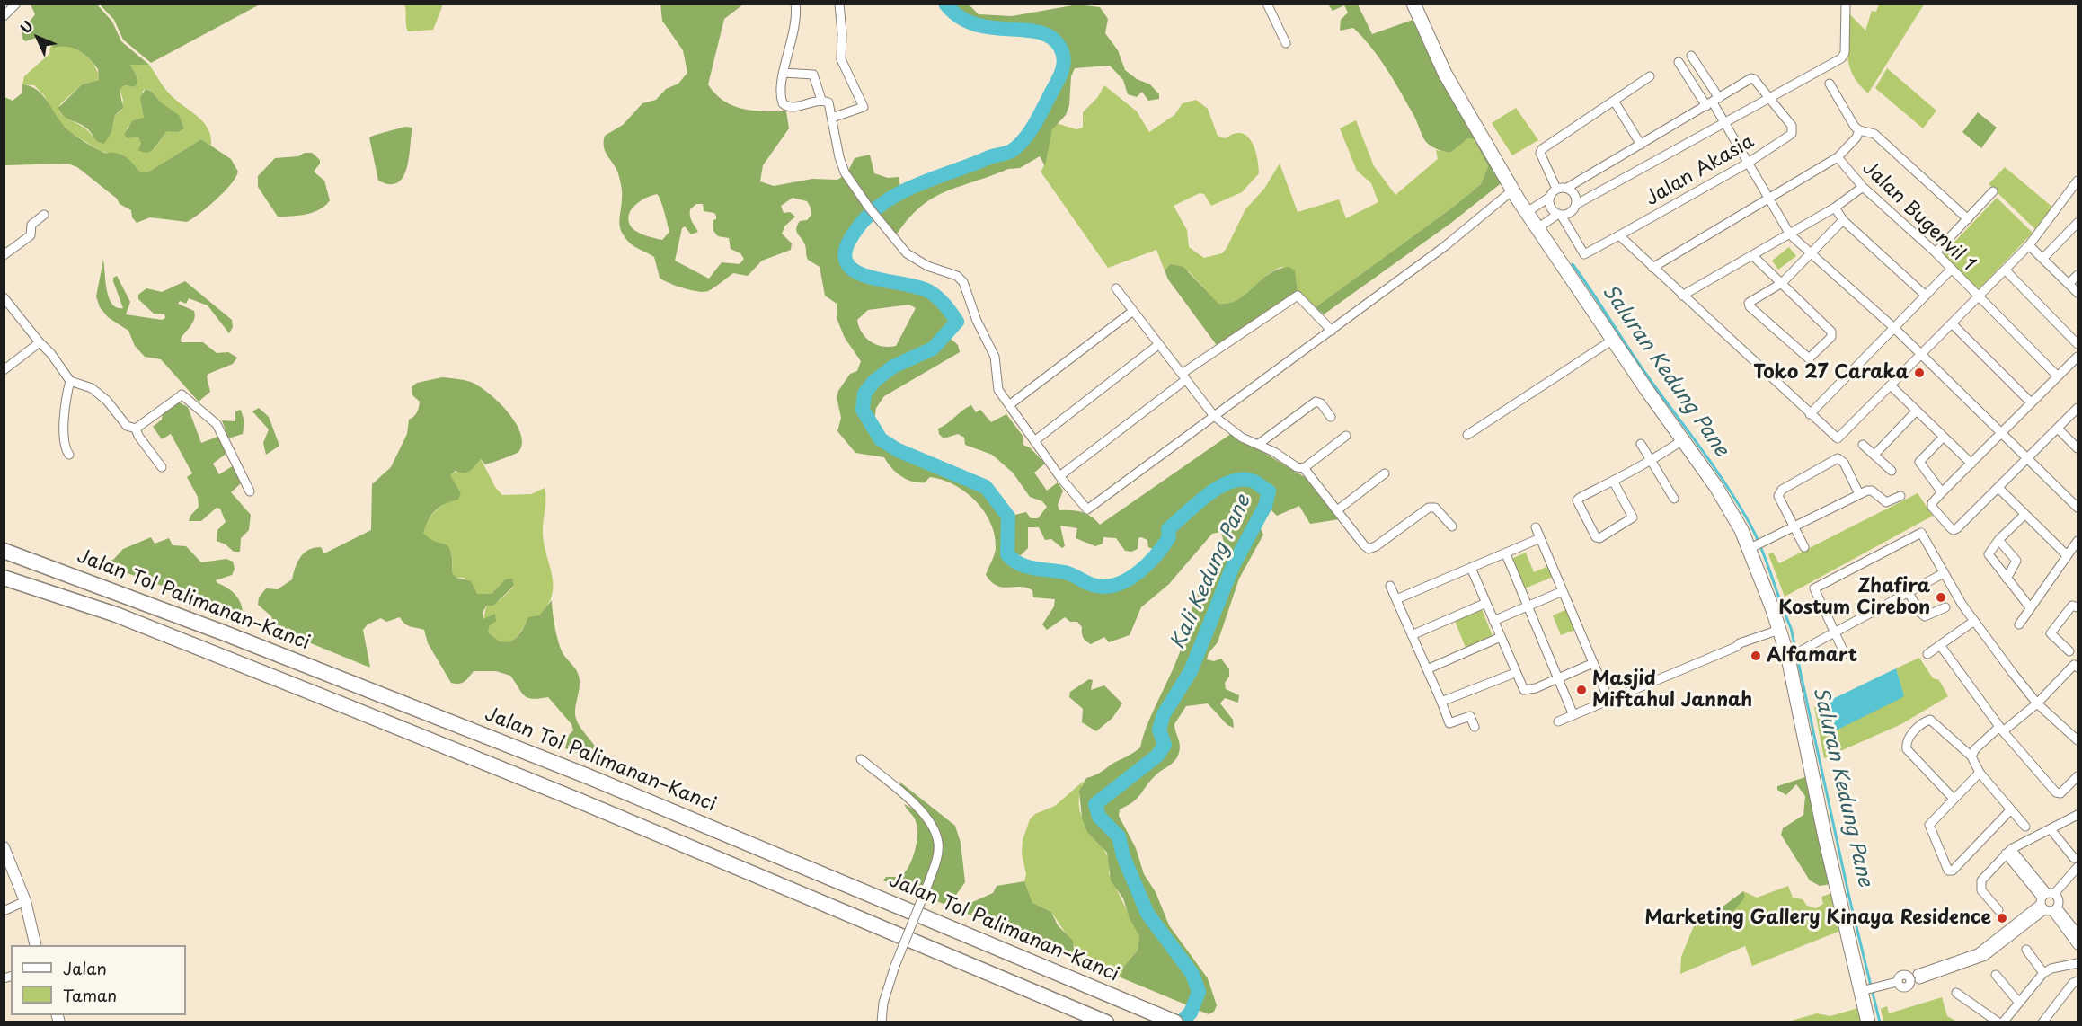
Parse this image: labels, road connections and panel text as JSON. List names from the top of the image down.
{
  "streets": {
    "highway": ["Jalan Tol Palimanan–Kanci"],
    "street": ["Jalan Akasia", "Jalan Bugenvil 1"]
  },
  "water": ["Saluran Kedung Pane", "Kali Kedung Pane"],
  "places": [
    "Toko 27 Caraka",
    "Zhafira Kostum Cirebon",
    "Alfamart",
    "Masjid Miftahul Jannah",
    "Marketing Gallery Kinaya Residence"
  ],
  "legend": ["Jalan", "Taman"],
  "north": "top left"
}
